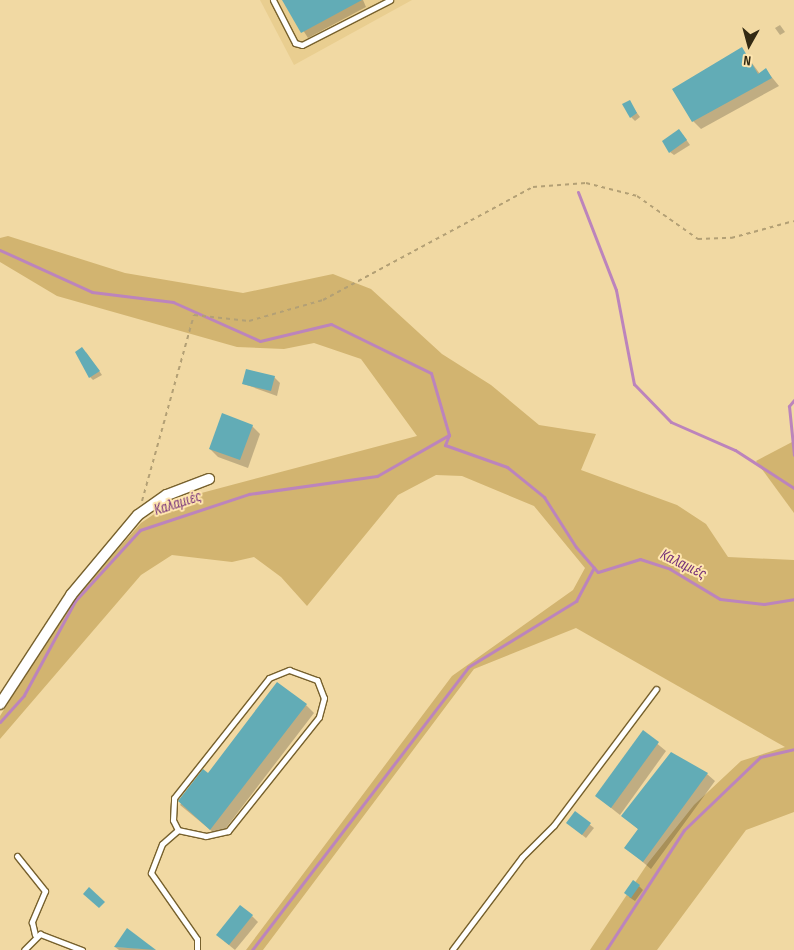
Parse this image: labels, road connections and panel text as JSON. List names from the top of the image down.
{
  "water": ["Καλαμιές"],
  "north": "bottom"
}
